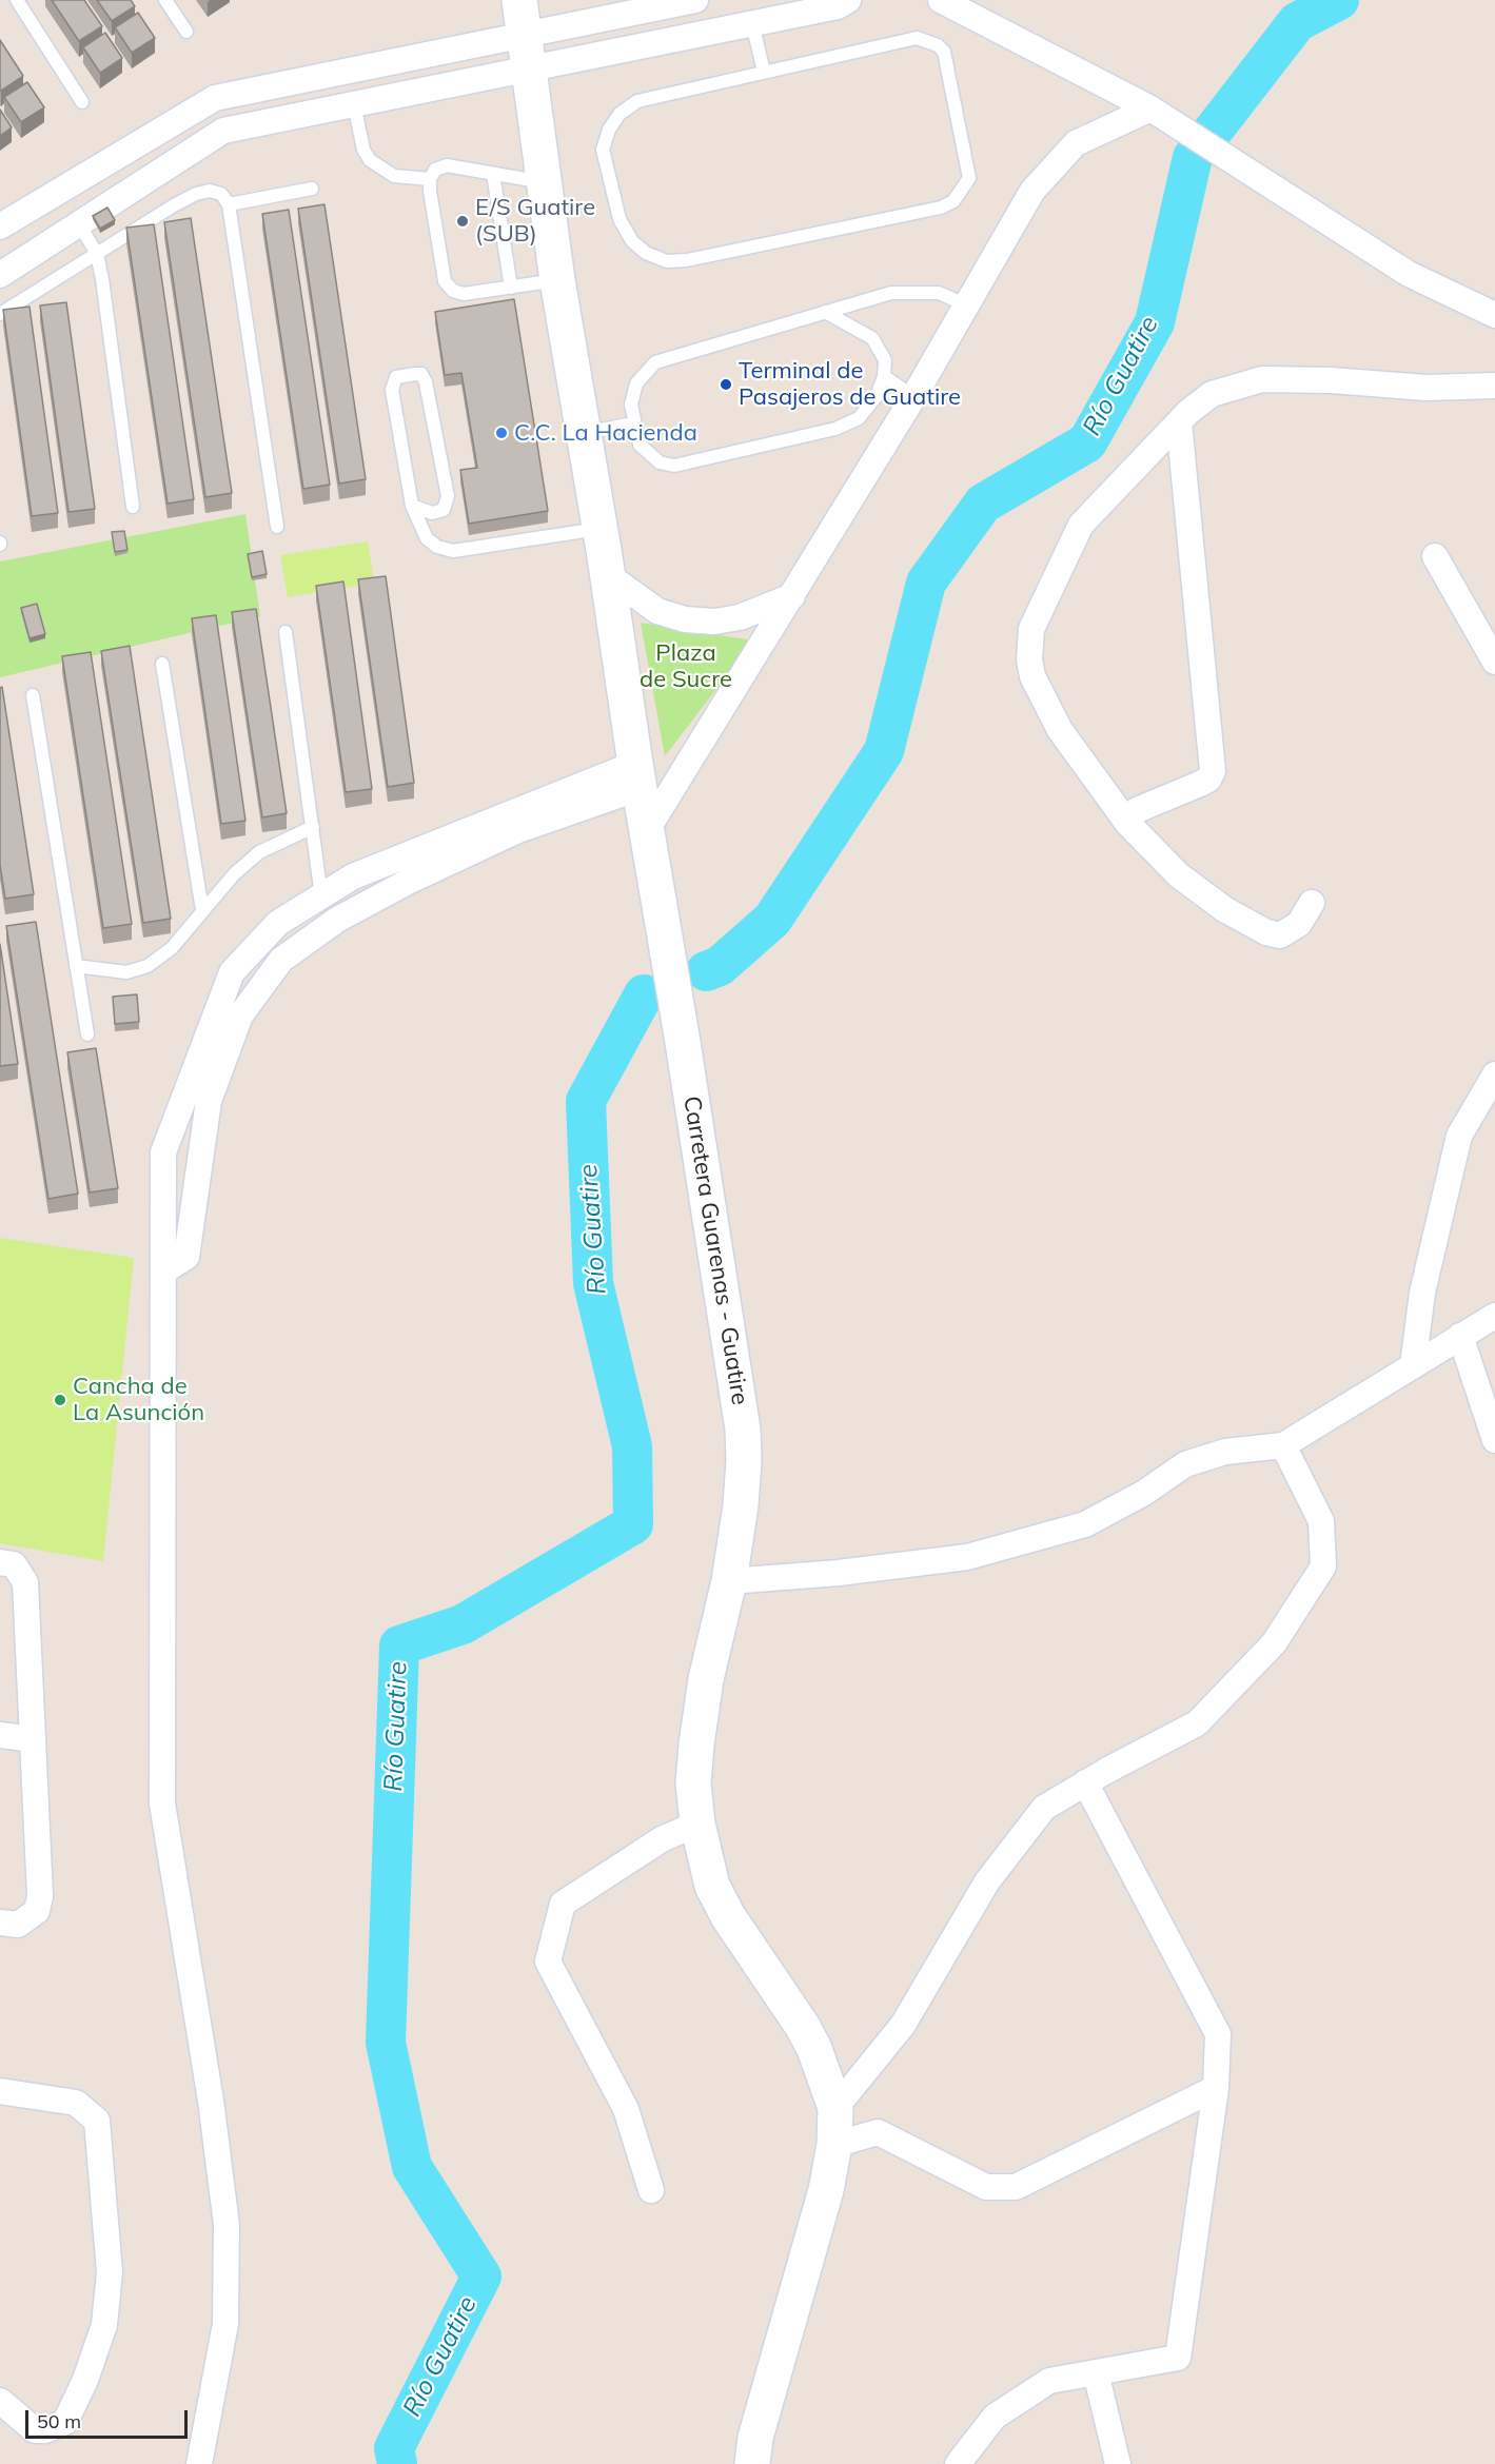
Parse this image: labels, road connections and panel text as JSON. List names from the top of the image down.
{
  "streets": {
    "main road": ["Carretera Guarenas - Guatire"]
  },
  "water": ["Río Guatire"],
  "parks": ["Plaza de Sucre"],
  "places": [
    "E/S Guatire (SUB)",
    "Terminal de Pasajeros de Guatire",
    "C.C. La Hacienda",
    "Cancha de La Asunción"
  ],
  "scale_bar": "50 m"
}
